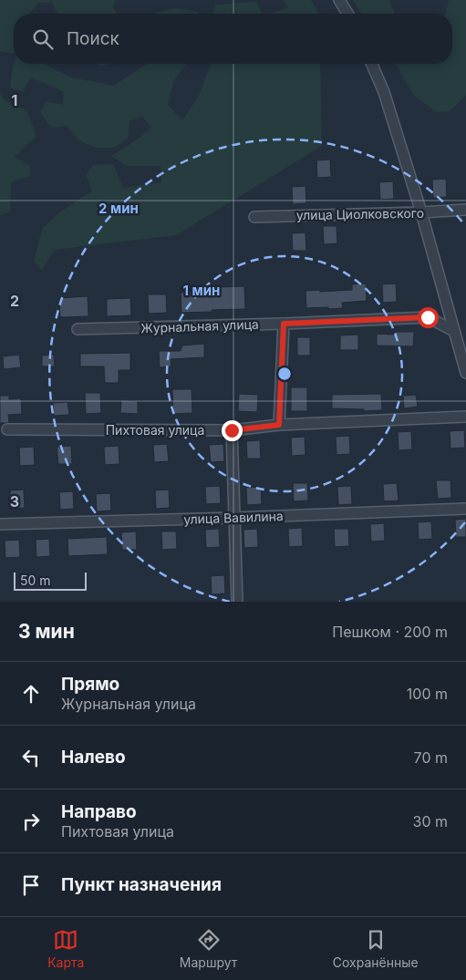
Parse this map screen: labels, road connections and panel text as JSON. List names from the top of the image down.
{
  "streets": {
    "street": [
      "улица Циолковского",
      "Журнальная улица",
      "Пихтовая улица",
      "улица Вавилина"
    ]
  },
  "scale_bar": "50 m",
  "page": {
    "search": "Поиск",
    "scale": "50 m",
    "heading": ["3 мин", "Пешком · 200 m"],
    "list": [
      ["Прямо", "Журнальная улица", "100 m"],
      ["Налево", "70 m"],
      ["Направо", "Пихтовая улица", "30 m"],
      "Пункт назначения"
    ],
    "nav": ["Карта", "Маршрут", "Сохранённые"]
  },
  "grid": {
    "rows": ["1", "2", "3"]
  },
  "rings": ["2 мин", "1 мин"]
}
